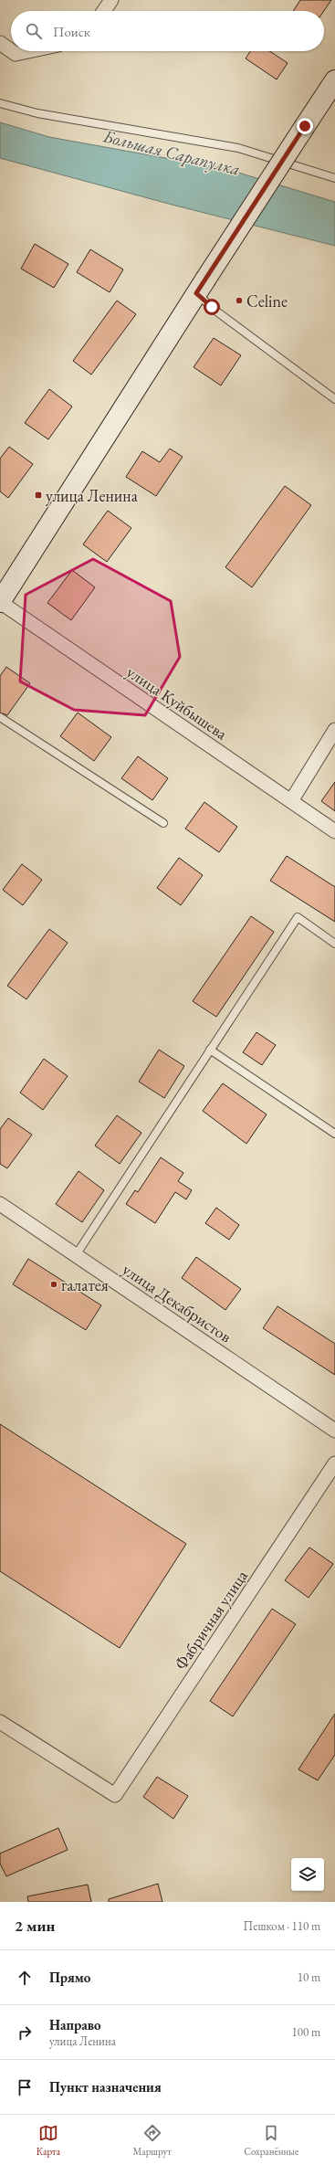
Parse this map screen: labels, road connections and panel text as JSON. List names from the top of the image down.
{
  "streets": {
    "street": ["улица Куйбышева", "улица Декабристов", "Фабричная улица"]
  },
  "water": ["Большая Сарапулка"],
  "places": {
    "other": ["Celine", "галатея"],
    "transit": ["улица Ленина"]
  },
  "page": {
    "search": "Поиск",
    "heading": ["2 мин", "Пешком · 110 m"],
    "list": [
      ["Прямо", "10 m"],
      ["Направо", "улица Ленина", "100 m"],
      "Пункт назначения"
    ],
    "nav": ["Карта", "Маршрут", "Сохранённые"]
  }
}
